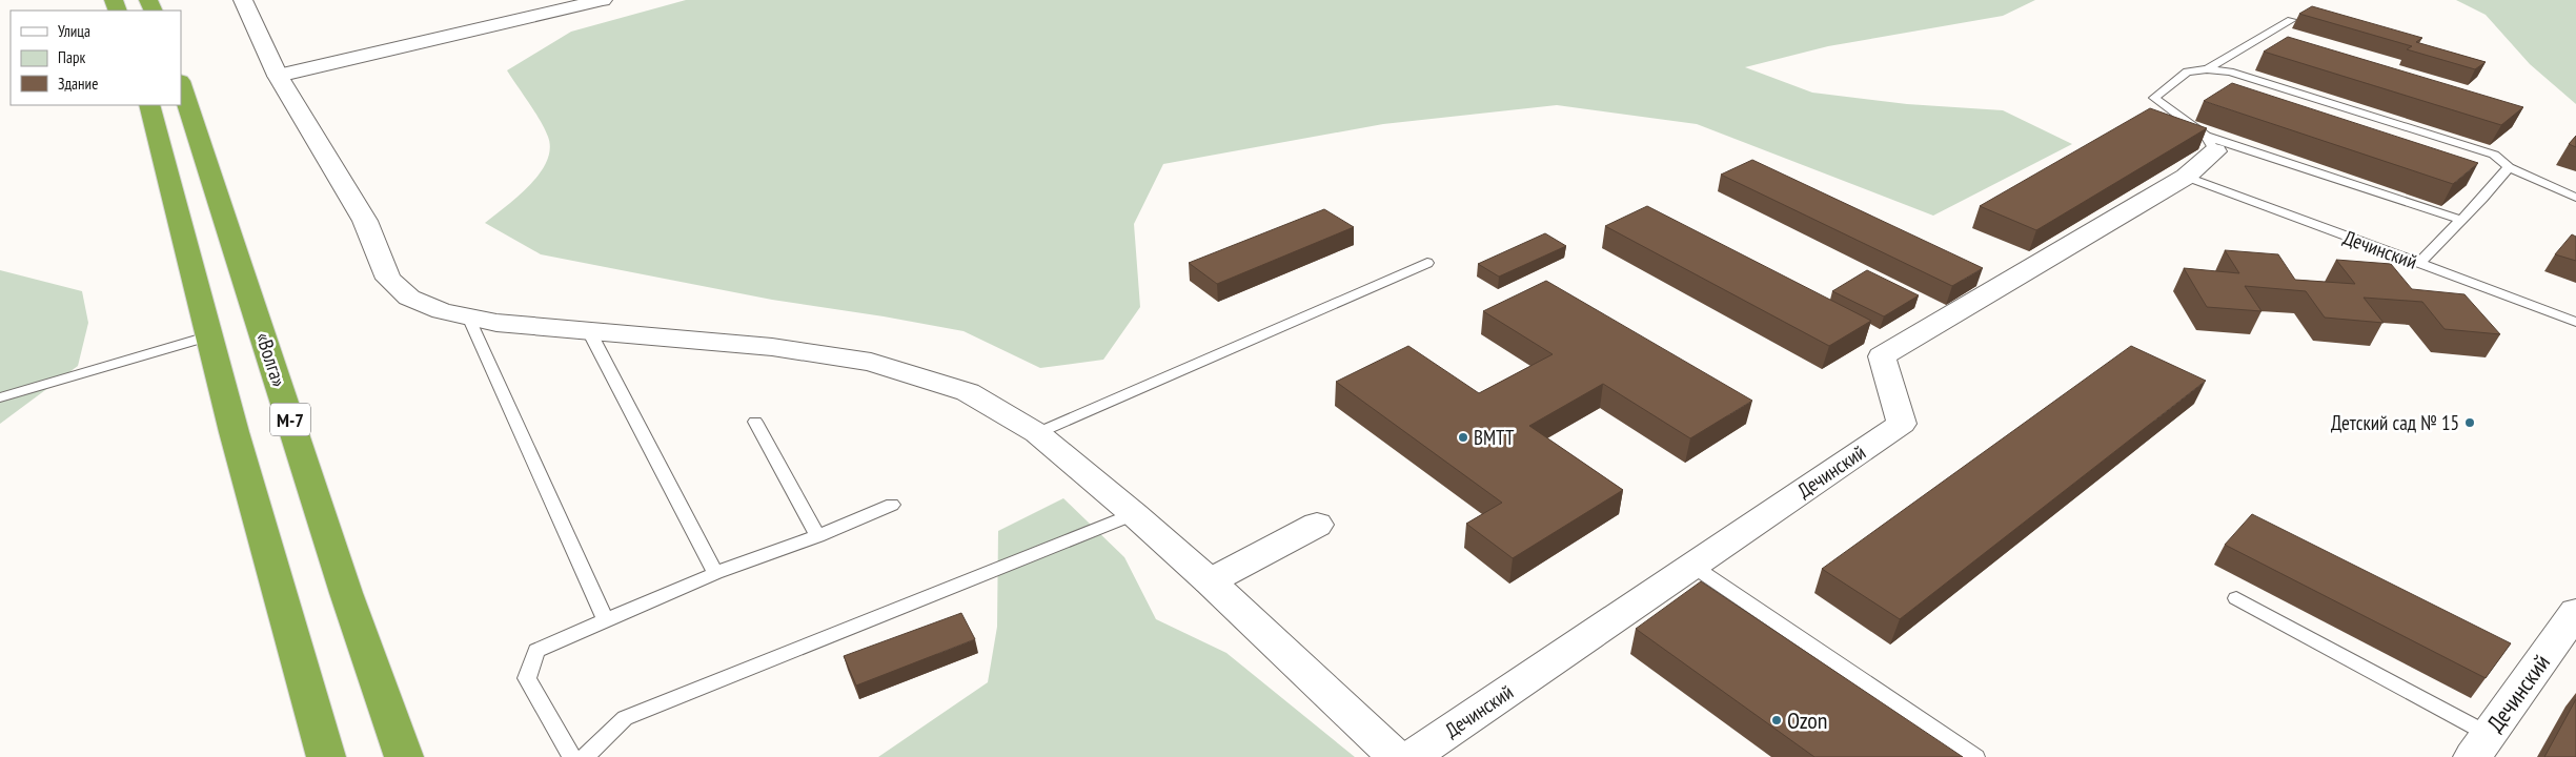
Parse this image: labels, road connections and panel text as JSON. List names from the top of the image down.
{
  "streets": {
    "highway": ["«Волга»", "М-7"],
    "street": ["Дечинский"]
  },
  "places": ["Детский сад № 15", "ВМТТ", "Ozon"],
  "legend": ["Улица", "Парк", "Здание"]
}
